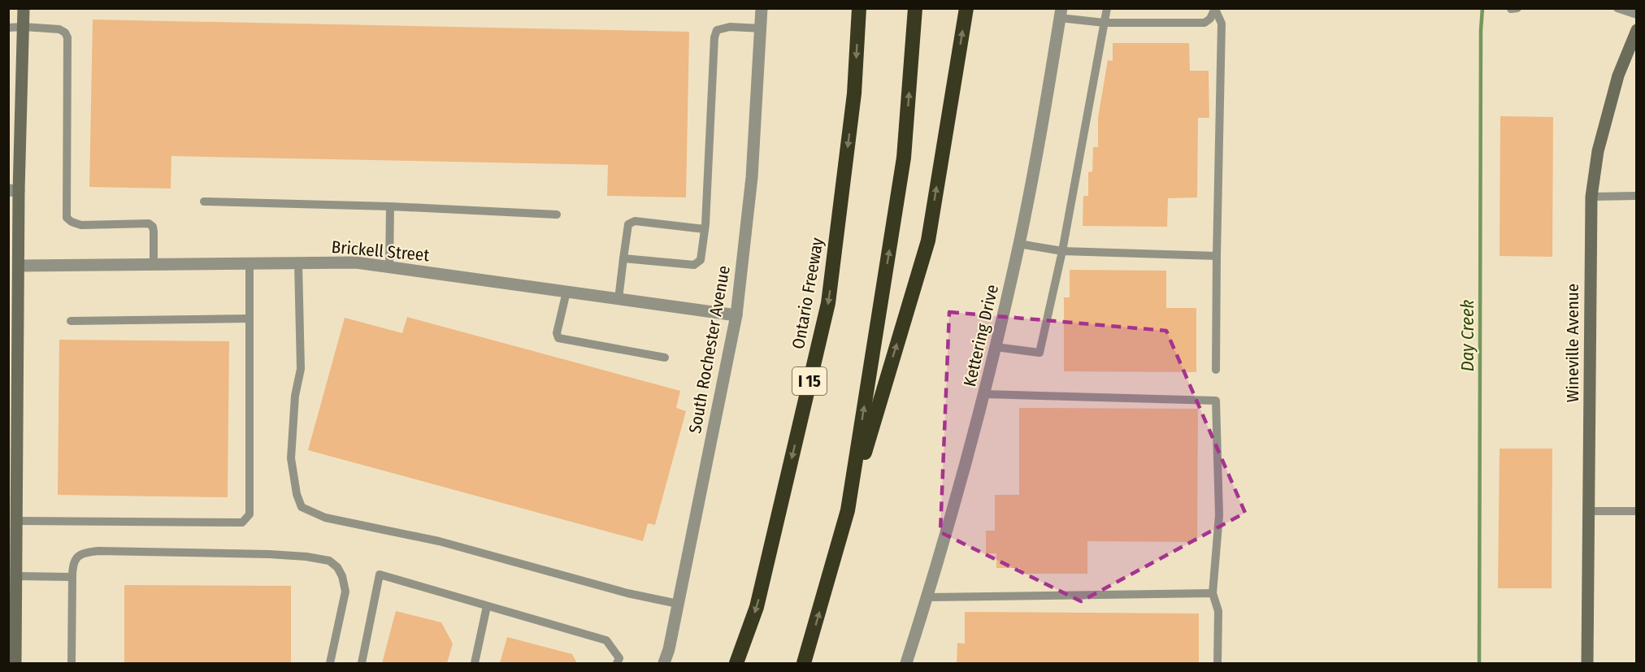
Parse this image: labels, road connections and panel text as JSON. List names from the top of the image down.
{
  "streets": {
    "highway": ["Ontario Freeway", "I 15"],
    "street": [
      "Brickell Street",
      "Kettering Drive",
      "Wineville Avenue",
      "South Rochester Avenue"
    ]
  },
  "crossings": [
    ["Brickell Street", "South Rochester Avenue"]
  ],
  "water": ["Day Creek"]
}
